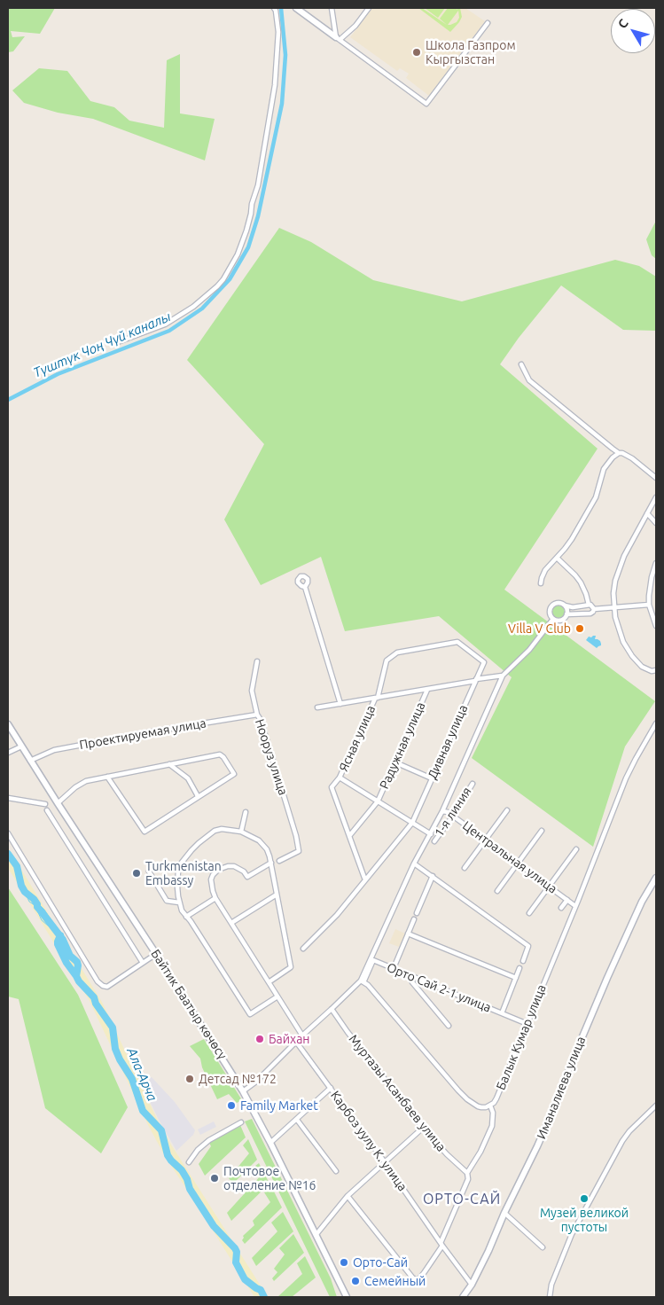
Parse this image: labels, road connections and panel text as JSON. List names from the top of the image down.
{
  "streets": {
    "main road": ["Байтик Баатыр көчөсү", "Иманалиева улица"],
    "street": [
      "Проектируемая улица",
      "Ясная улица",
      "Дивная улица",
      "Радужная улица",
      "Нооруз улица",
      "1-я линия",
      "Центральная улица",
      "Орто Сай 2-1 улица",
      "Балык Кумар улица",
      "Муртазы Асанбаев улица",
      "Карбоз уулу К. улица"
    ]
  },
  "crossings": [
    ["Проектируемая улица", "Нооруз улица"],
    ["Проектируемая улица", "Байтик Баатыр көчөсү"],
    ["Ясная улица", "Дивная улица"],
    ["Ясная улица", "Радужная улица"],
    ["1-я линия", "Центральная улица"],
    ["Центральная улица", "Балык Кумар улица"],
    ["Орто Сай 2-1 улица", "Балык Кумар улица"],
    ["Иманалиева улица", "Карбоз уулу К. улица"]
  ],
  "districts": ["ОРТО-САЙ"],
  "water": ["Түштүк Чоң Чүй каналы", "Ала-Арча"],
  "places": [
    "Школа Газпром Кыргызстан",
    "Villa V Club",
    "Turkmenistan Embassy",
    "Байхан",
    "Детсад №172",
    "Family Market",
    "Почтовое отделение №16",
    "Музей великой пустоты",
    "Орто-Сай",
    "Семейный"
  ],
  "north": "top left"
}
